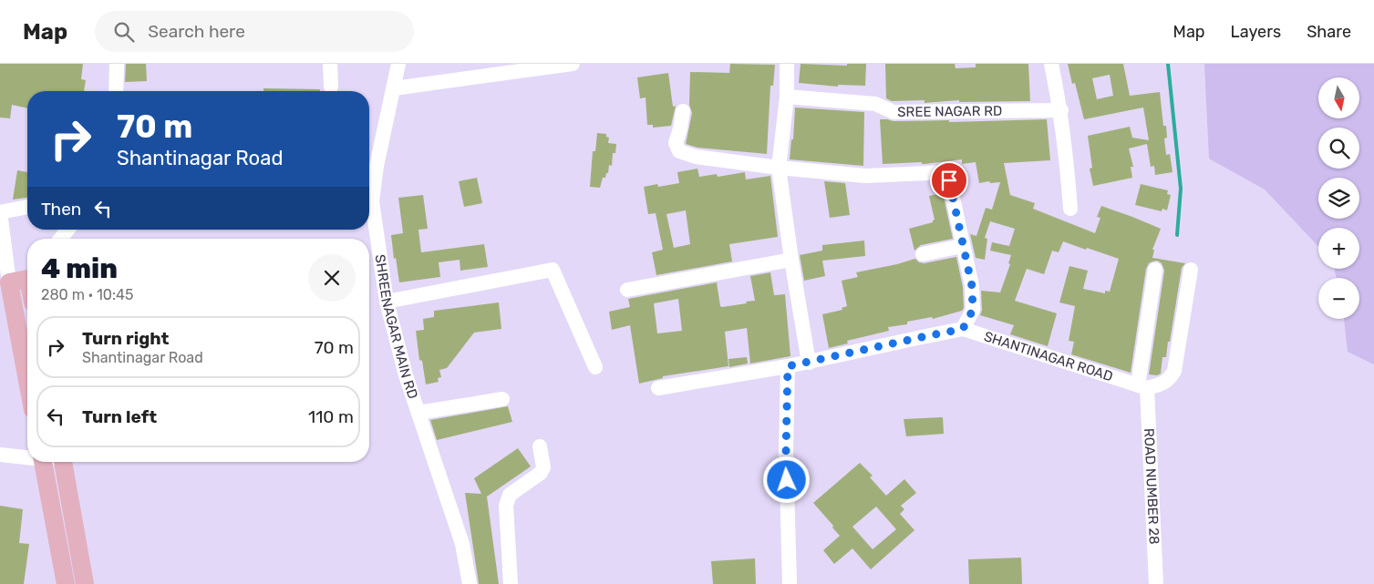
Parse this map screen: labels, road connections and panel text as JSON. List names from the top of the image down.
{
  "streets": {
    "street": [
      "SREE NAGAR RD",
      "SHREENAGAR MAIN RD",
      "SHANTINAGAR ROAD",
      "ROAD NUMBER 28"
    ]
  },
  "crossings": [
    ["SHANTINAGAR ROAD", "ROAD NUMBER 28"]
  ],
  "north": "bottom",
  "page": {
    "header": "Map",
    "search": "Search here",
    "nav": ["Map", "Layers", "Share"],
    "map_buttons": ["+", "−"],
    "turn": ["70 m", "Shantinagar Road"],
    "then": "Then",
    "heading": ["4 min", "280 m · 10:45"],
    "list": [
      {
        "name": "Turn right",
        "note": "Shantinagar Road",
        "value": "70 m"
      },
      {
        "name": "Turn left",
        "value": "110 m"
      }
    ]
  }
}
